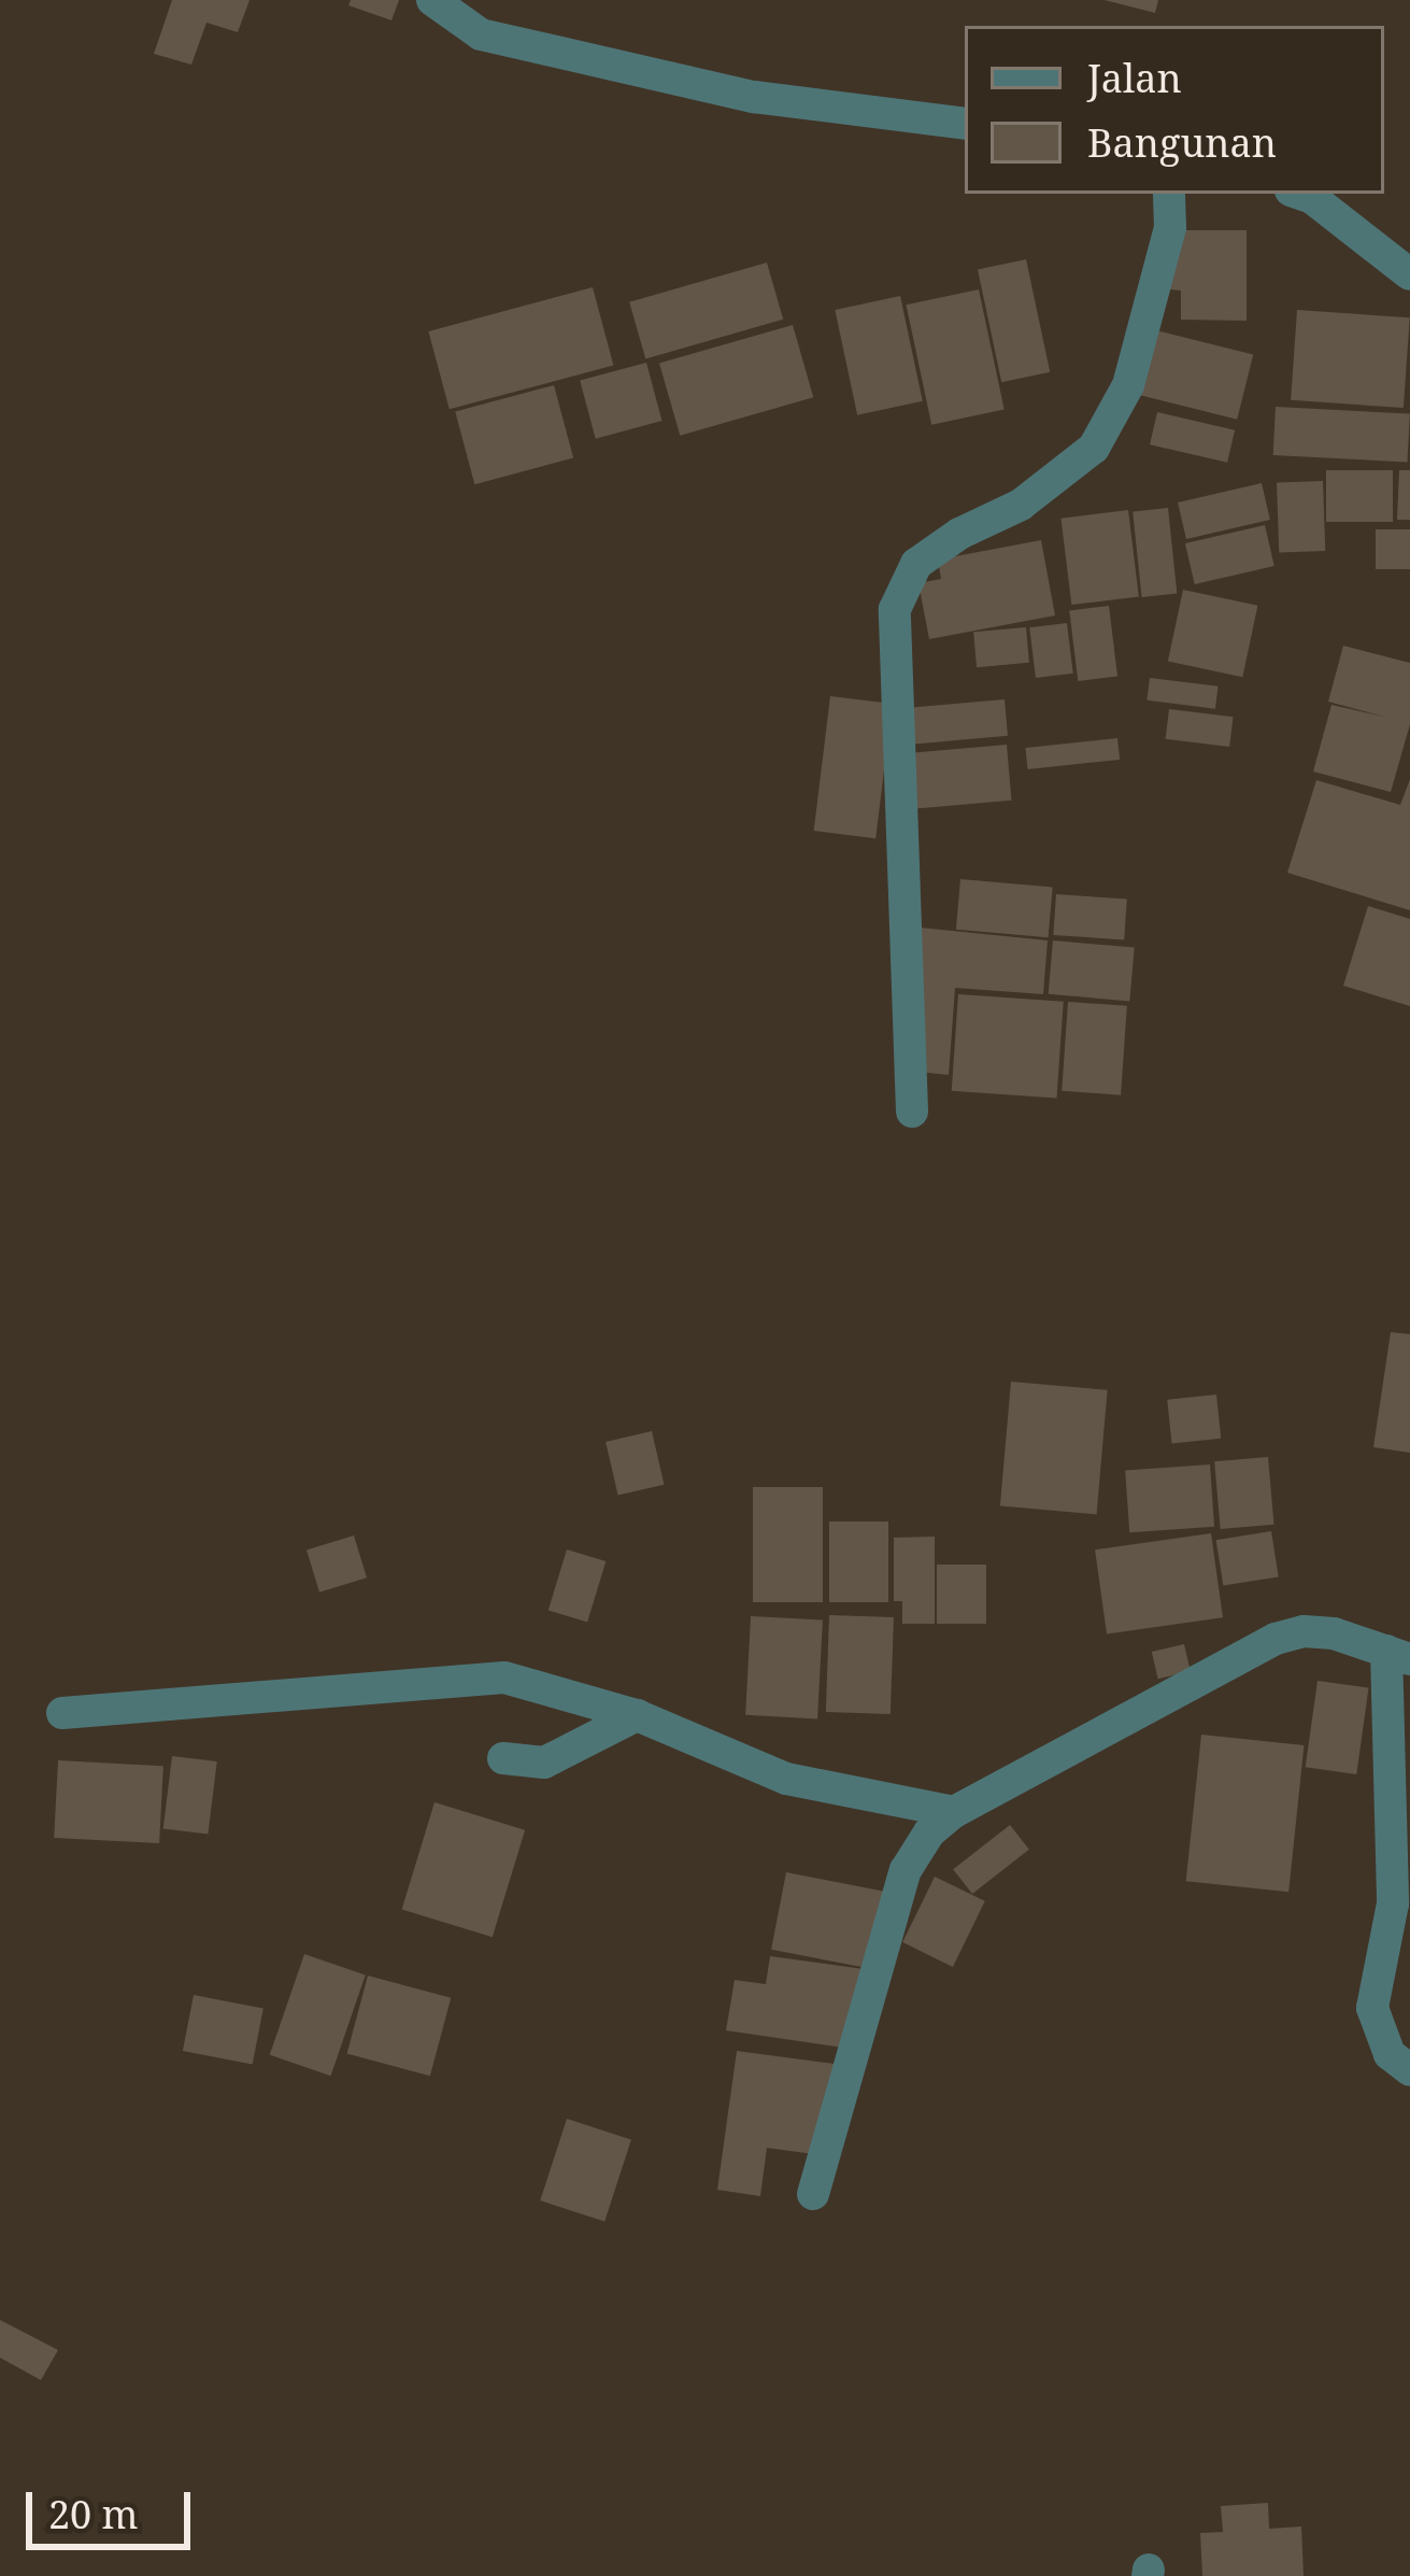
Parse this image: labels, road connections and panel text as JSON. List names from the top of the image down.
{
  "legend": ["Jalan", "Bangunan"],
  "scale_bar": "20 m"
}
